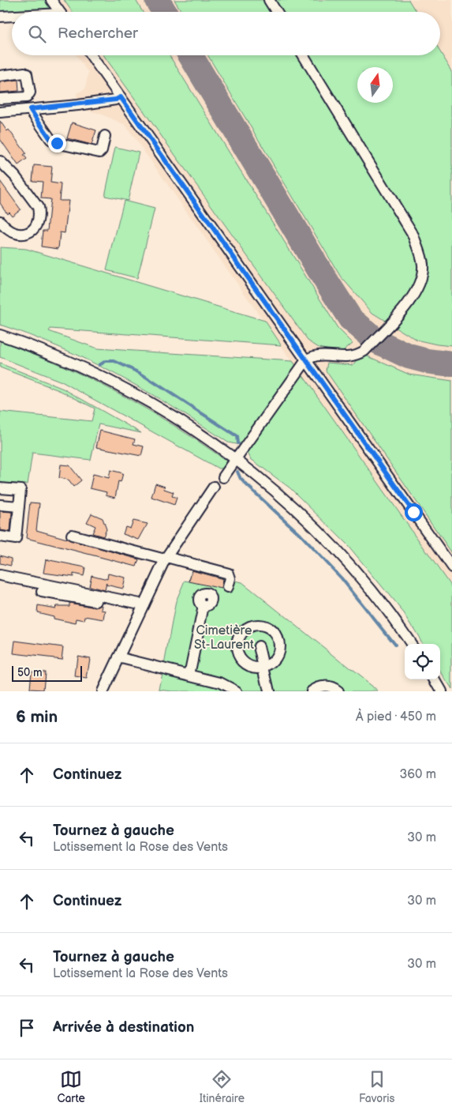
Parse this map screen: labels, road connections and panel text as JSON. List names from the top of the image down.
{
  "parks": ["Cimetière St-Laurent"],
  "scale_bar": "50 m",
  "north": "top",
  "page": {
    "search": "Rechercher",
    "scale": "50 m",
    "heading": ["6 min", "À pied · 450 m"],
    "list": [
      ["Continuez", "360 m"],
      ["Tournez à gauche", "Lotissement la Rose des Vents", "30 m"],
      ["Continuez", "30 m"],
      ["Tournez à gauche", "Lotissement la Rose des Vents", "30 m"],
      "Arrivée à destination"
    ],
    "nav": ["Carte", "Itinéraire", "Favoris"]
  }
}
